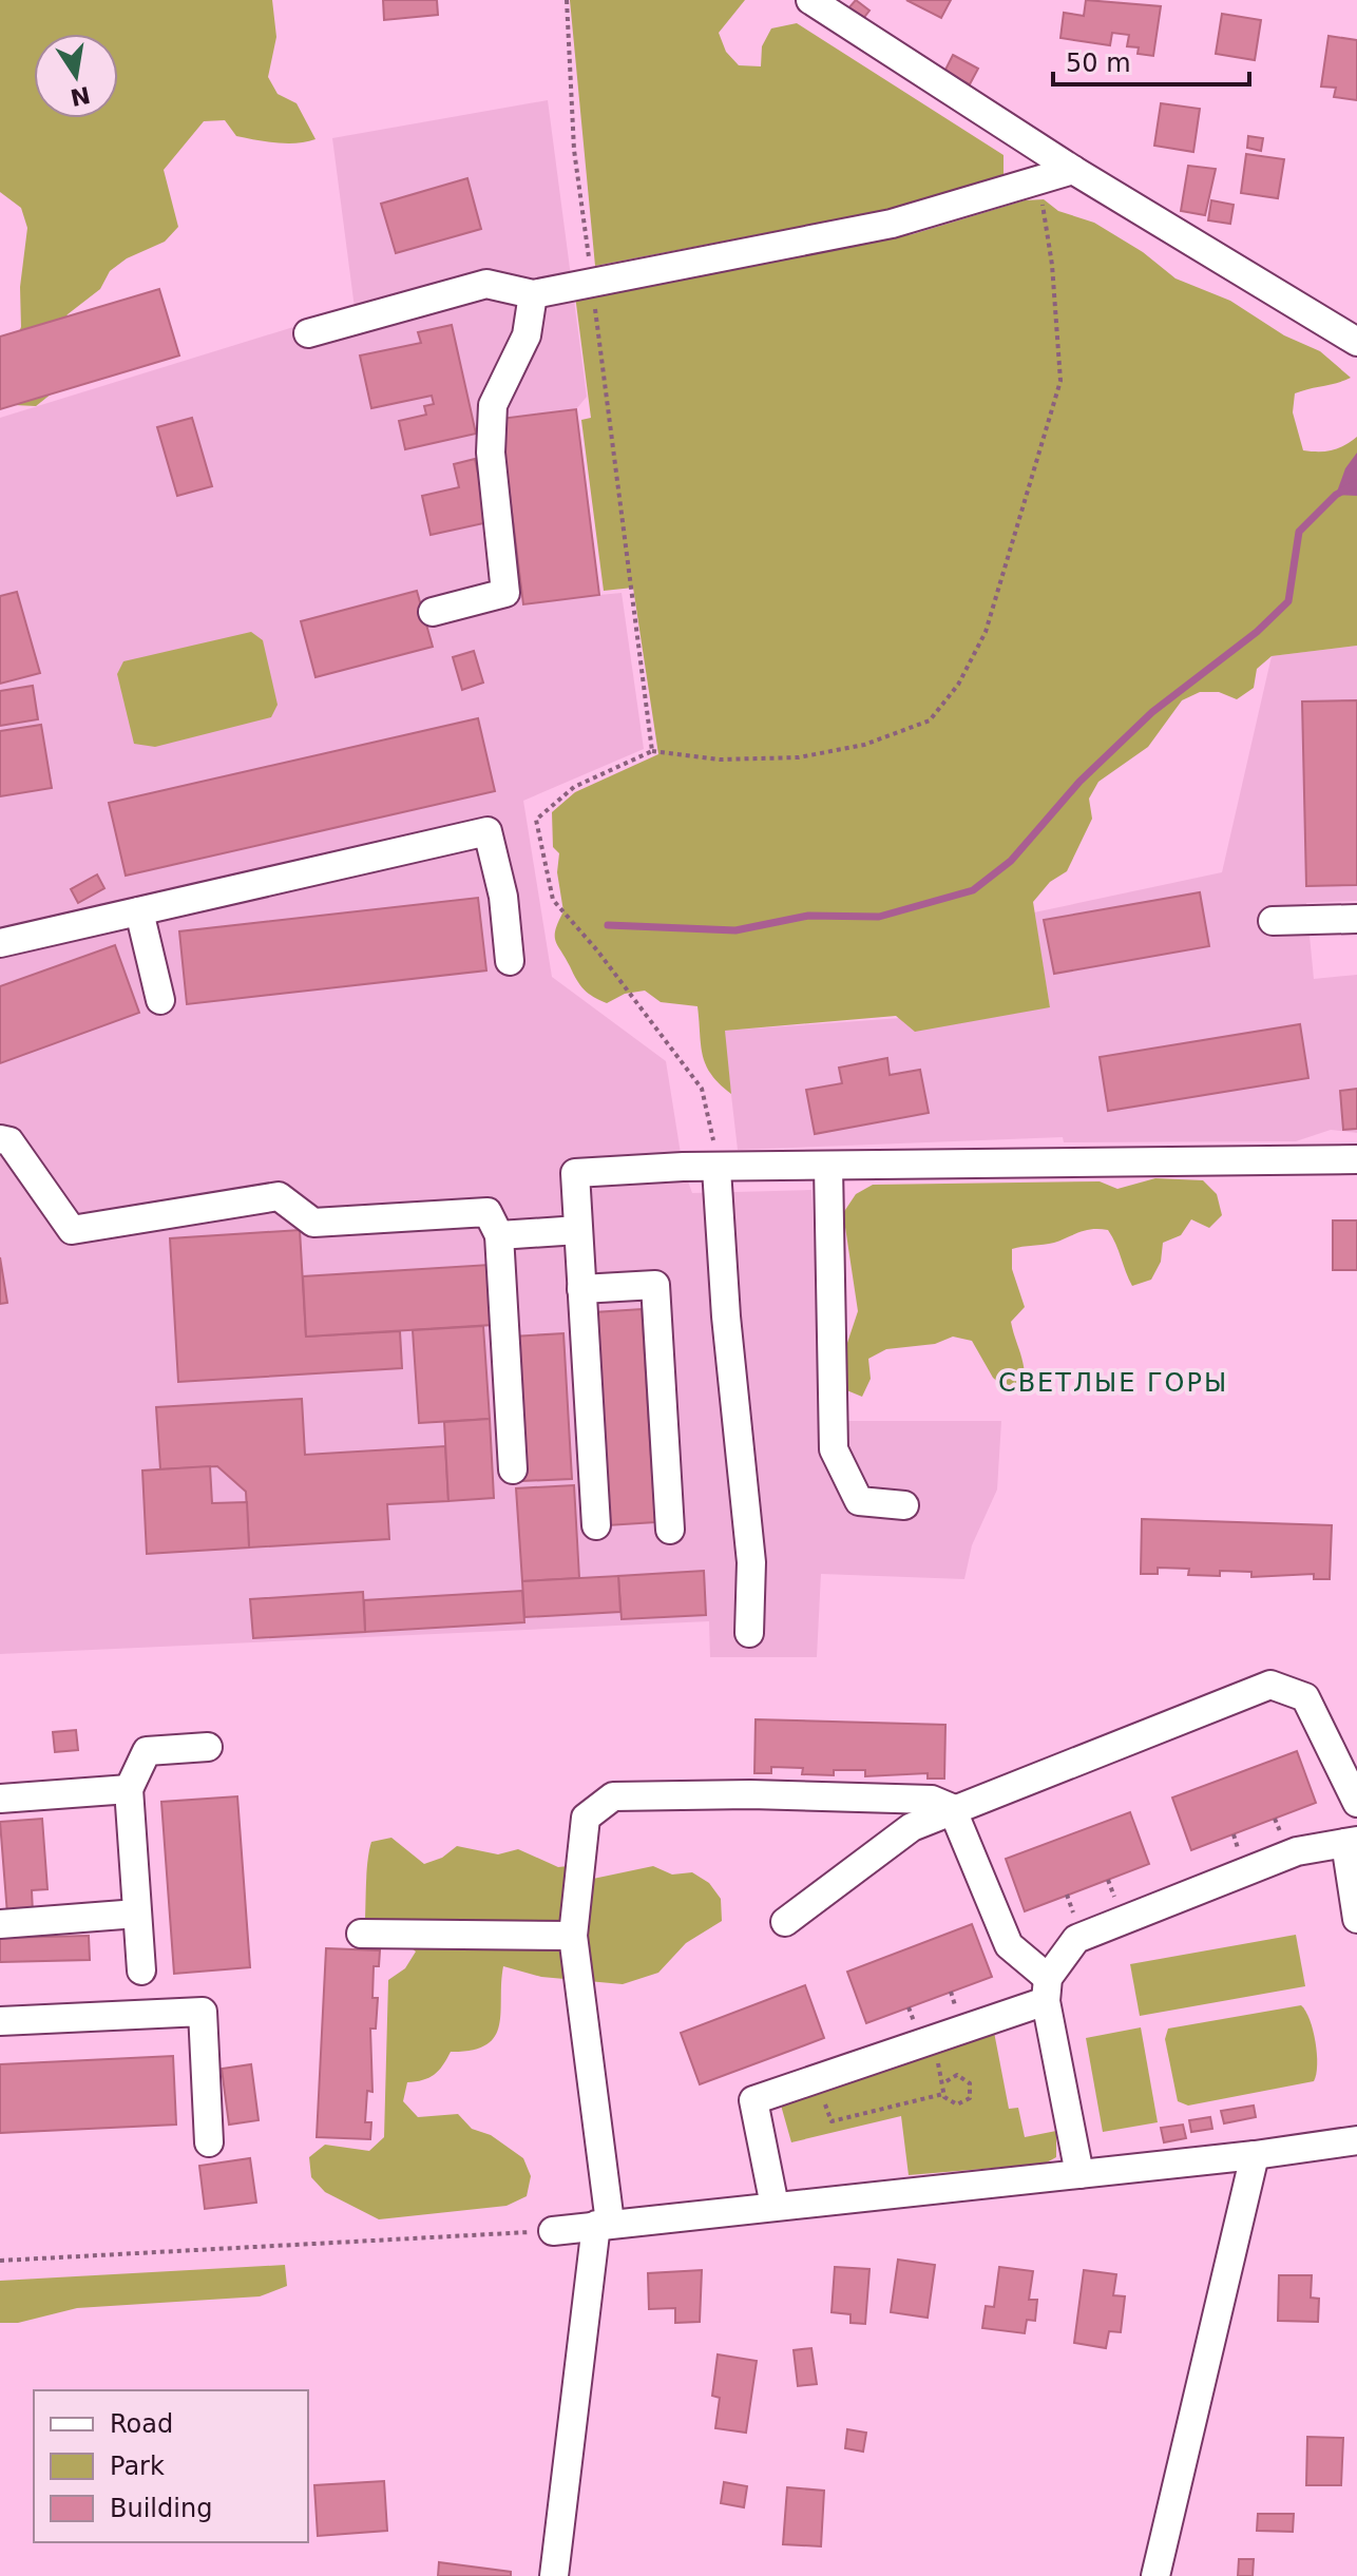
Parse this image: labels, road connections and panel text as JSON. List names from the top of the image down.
{
  "districts": ["СВЕТЛЫЕ ГОРЫ"],
  "legend": ["Road", "Park", "Building"],
  "scale_bar": "50 m",
  "north": "bottom"
}
